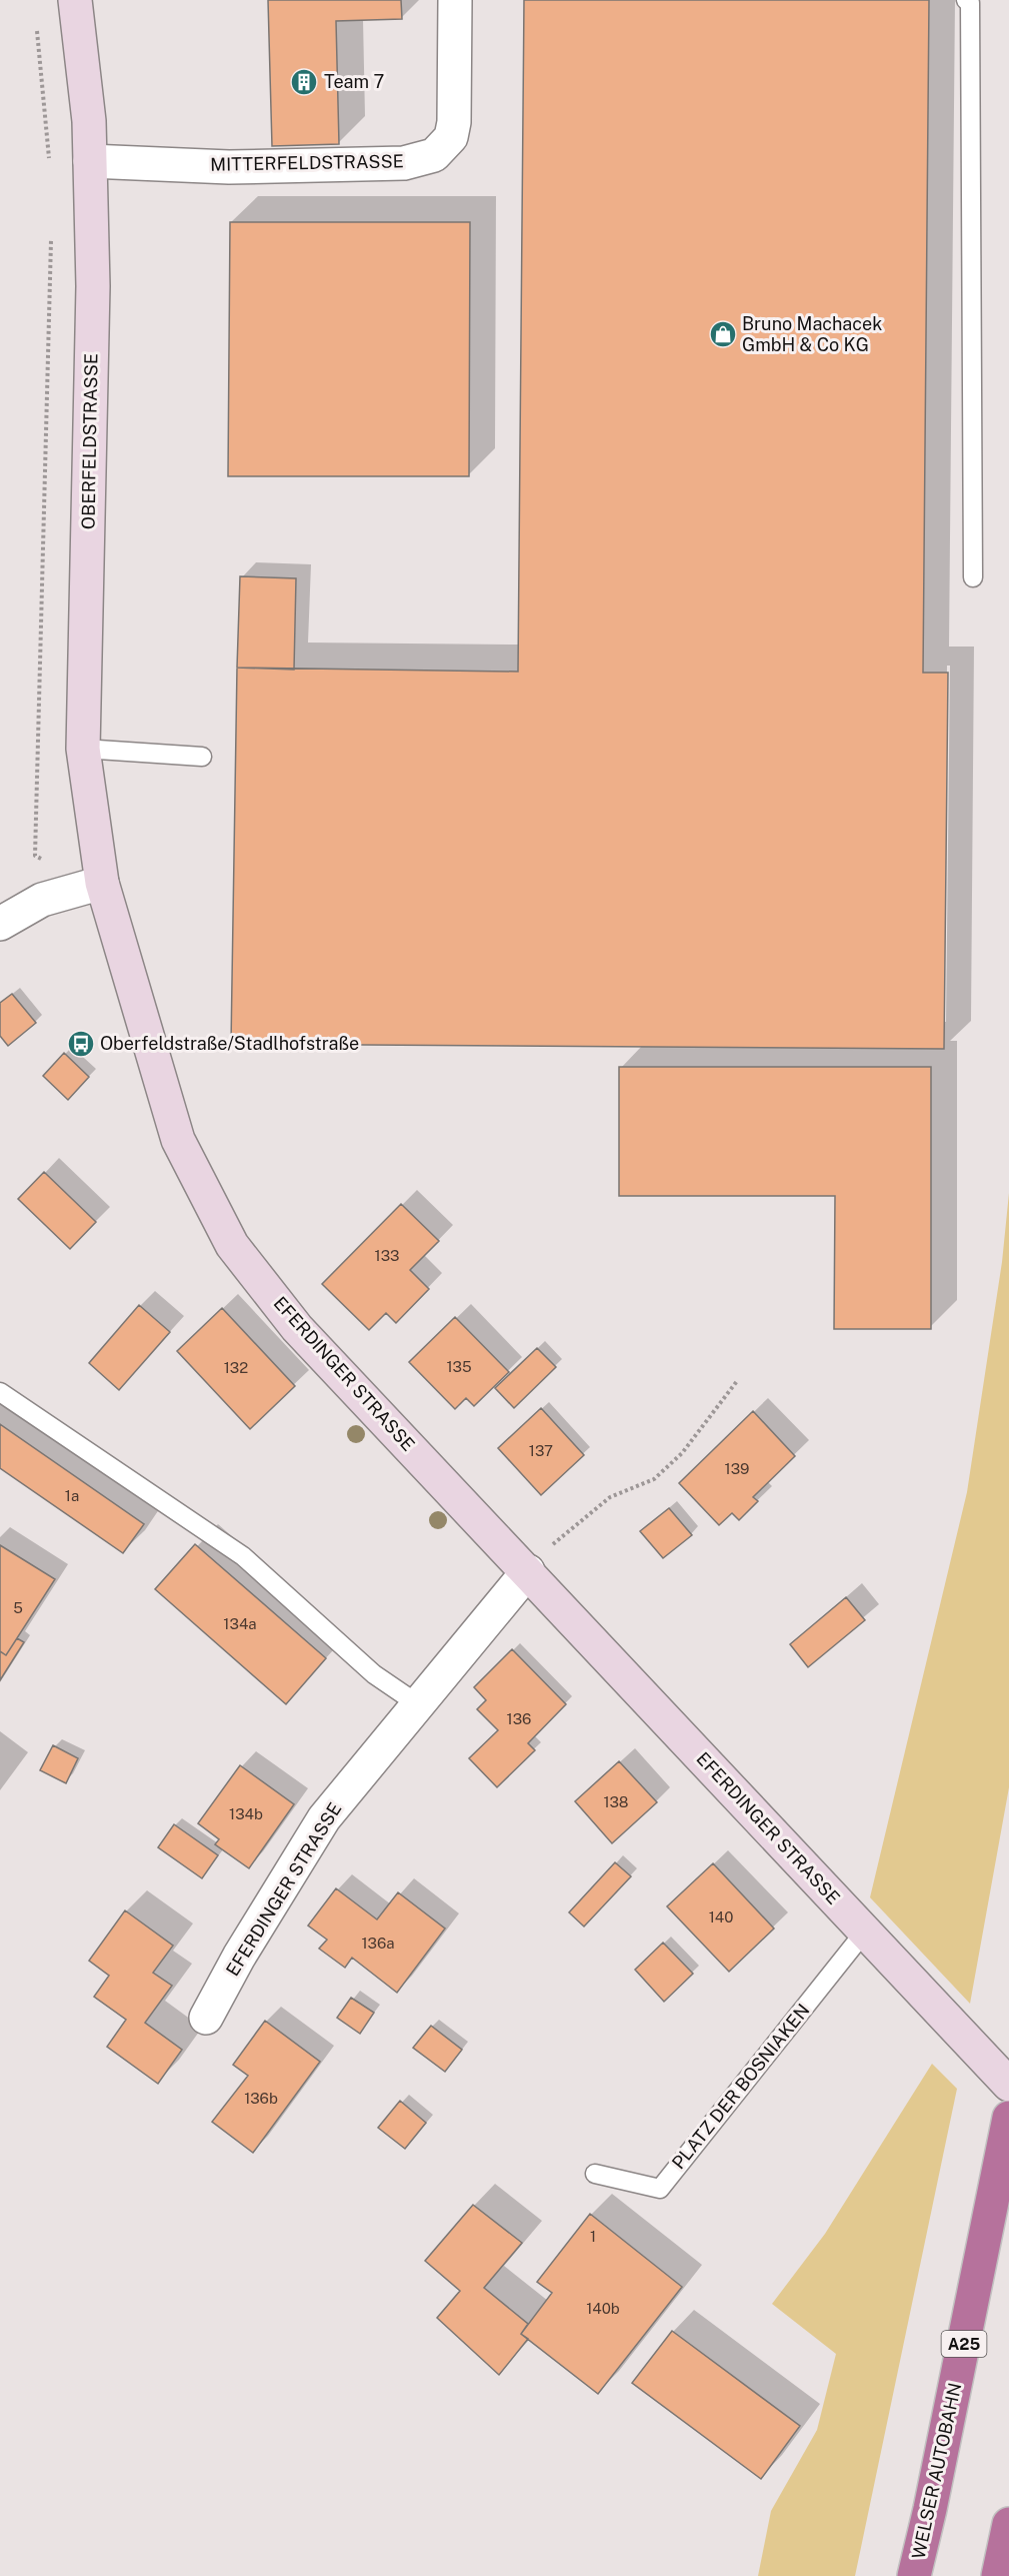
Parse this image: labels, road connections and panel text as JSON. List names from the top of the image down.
{
  "streets": {
    "highway": ["A25", "WELSER AUTOBAHN"],
    "main road": ["OBERFELDSTRASSE", "EFERDINGER STRASSE"],
    "street": ["MITTERFELDSTRASSE"],
    "lane": ["PLATZ DER BOSNIAKEN"]
  },
  "crossings": [
    ["MITTERFELDSTRASSE", "OBERFELDSTRASSE"],
    ["OBERFELDSTRASSE", "EFERDINGER STRASSE"],
    ["EFERDINGER STRASSE", "PLATZ DER BOSNIAKEN"]
  ],
  "places": {
    "building": ["Team 7"],
    "shop": ["Bruno Machacek GmbH & Co KG"],
    "bus stop": ["Oberfeldstraße/Stadlhofstraße"]
  },
  "house_numbers": [
    "133",
    "135",
    "132",
    "137",
    "139",
    "1a",
    "5",
    "134a",
    "136",
    "138",
    "134b",
    "140",
    "136a",
    "136b",
    "1",
    "140b"
  ]
}
